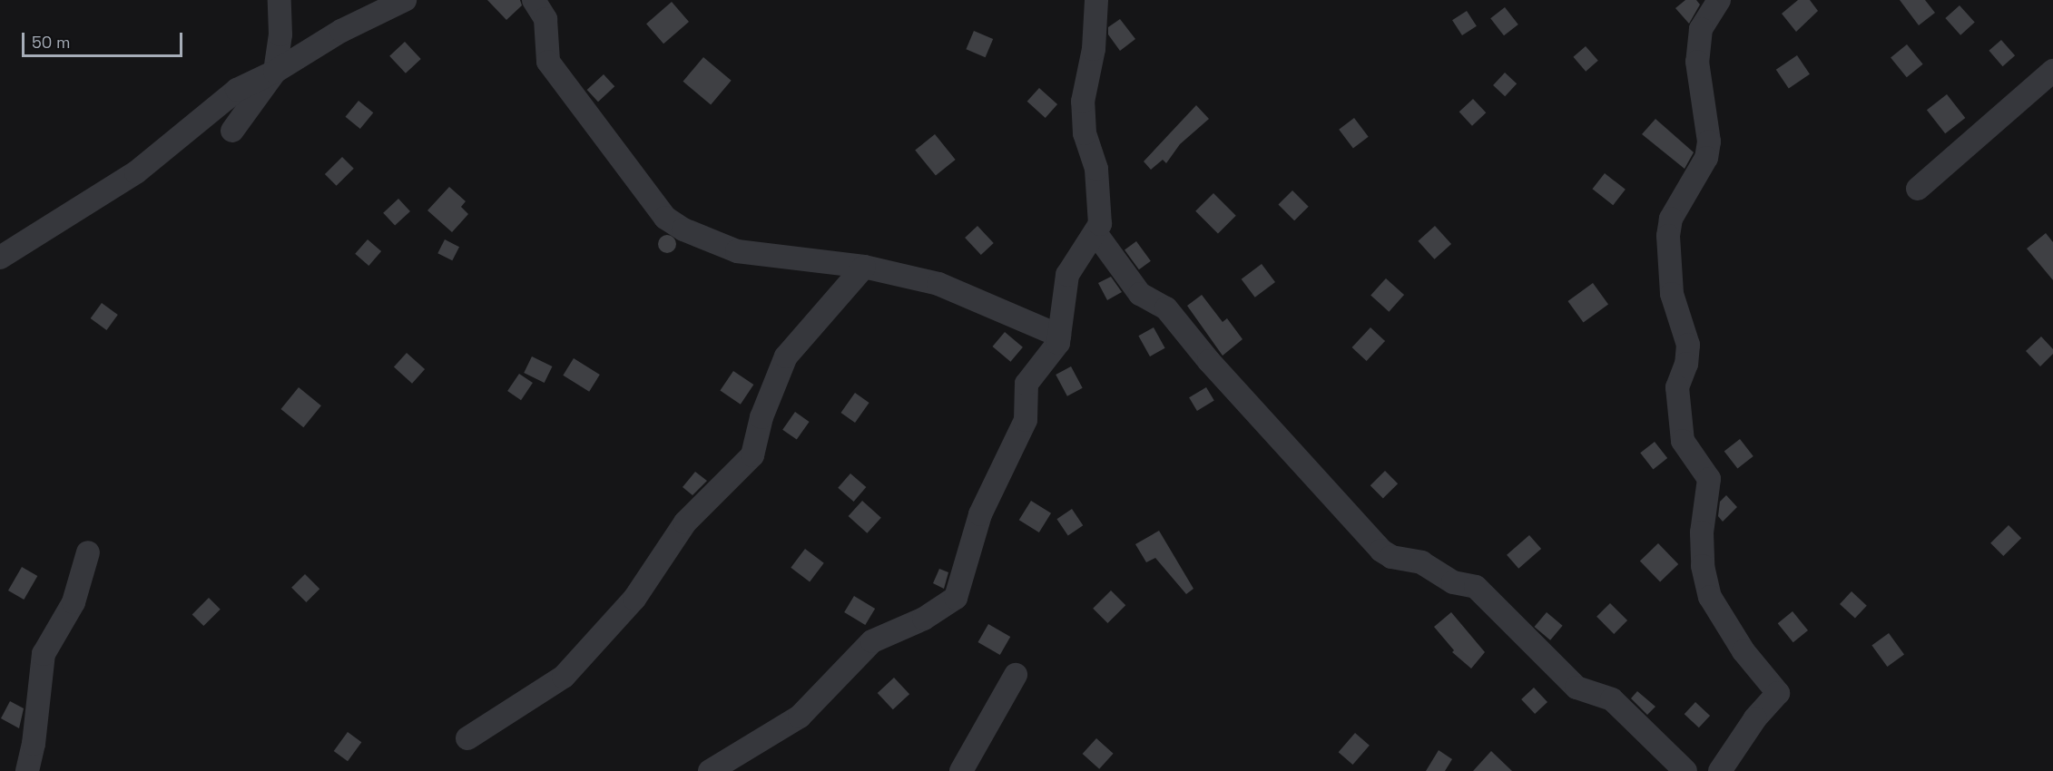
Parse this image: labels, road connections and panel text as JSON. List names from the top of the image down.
{
  "scale_bar": "50 m"
}
